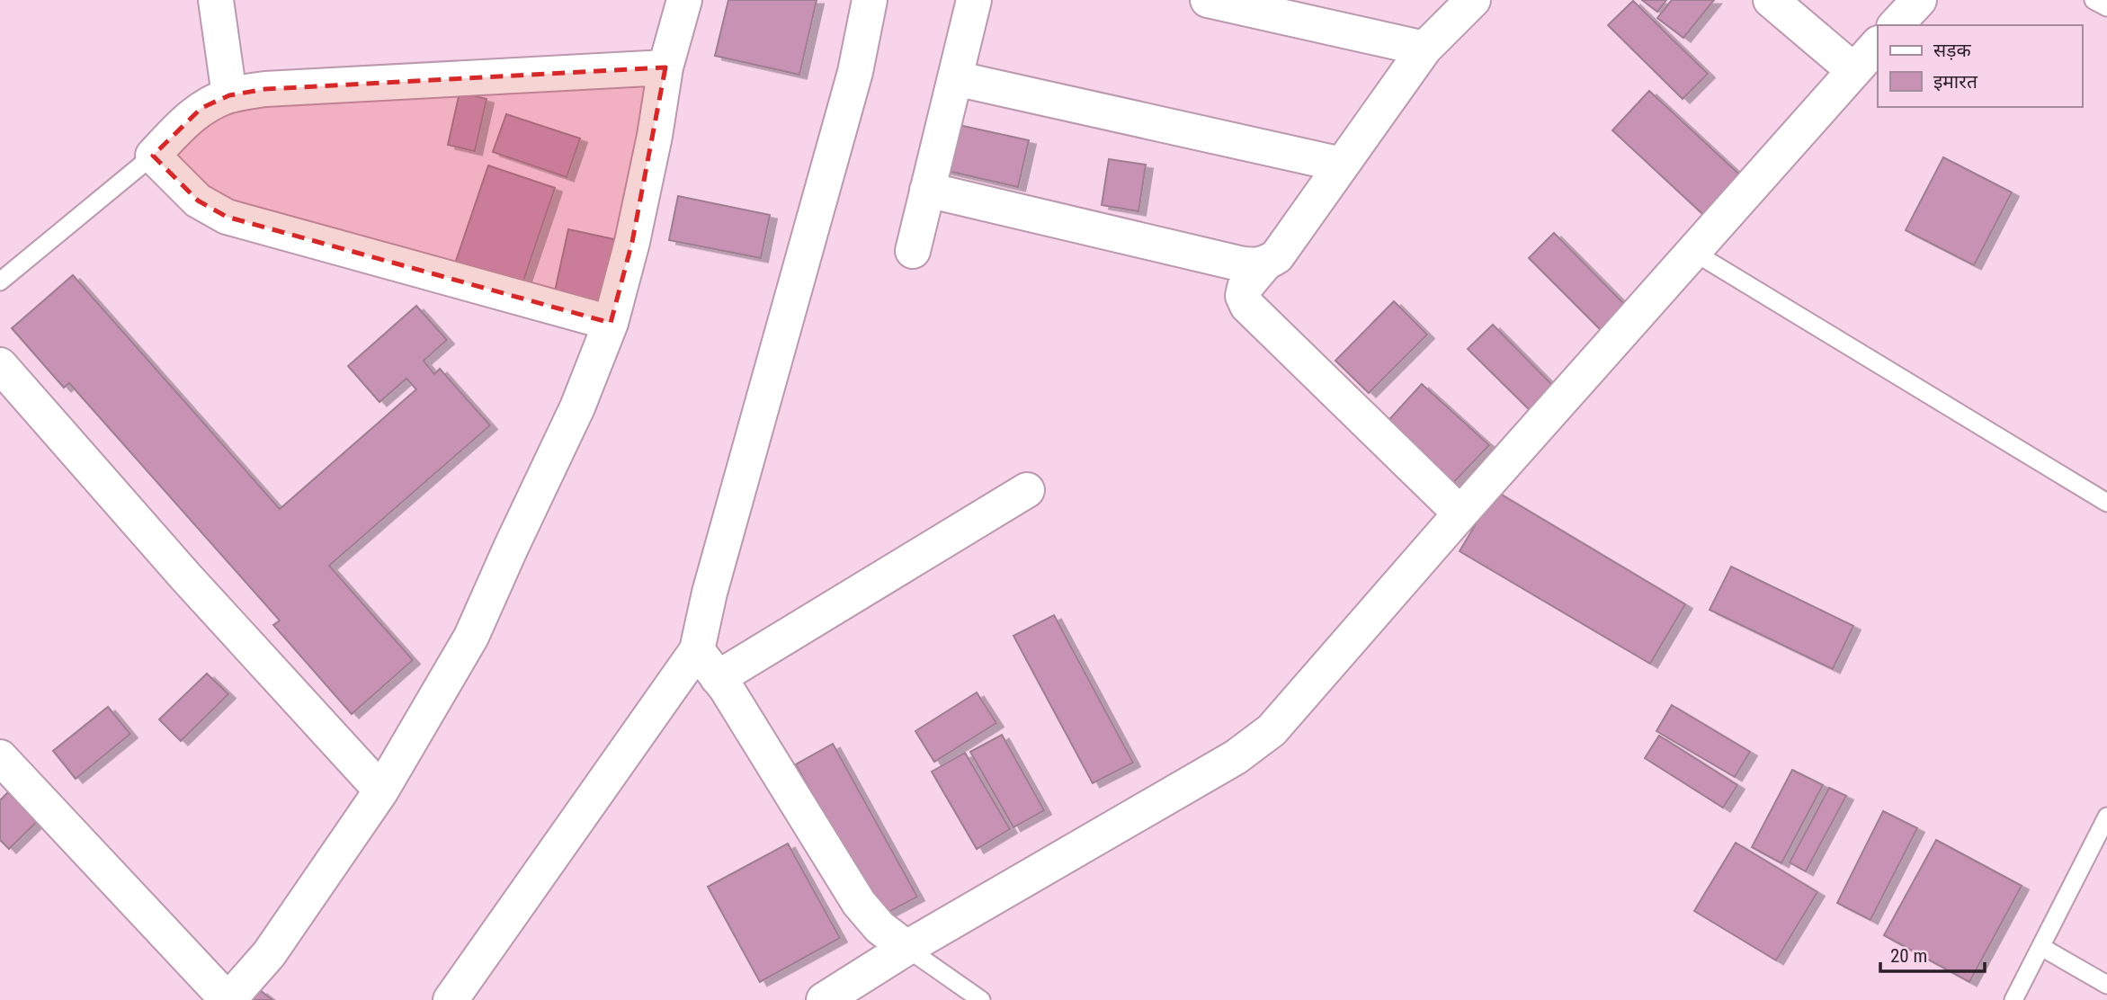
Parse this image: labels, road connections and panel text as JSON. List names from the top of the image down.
{
  "legend": ["सड़क", "इमारत"],
  "scale_bar": "20 m"
}
